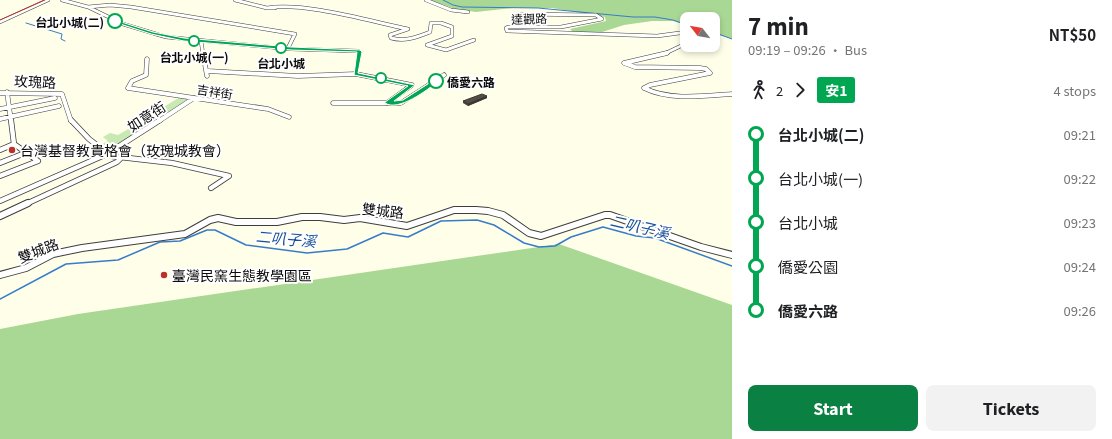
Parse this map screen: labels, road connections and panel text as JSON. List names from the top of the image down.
{
  "streets": {
    "street": [
      "達觀路",
      "玫瑰路",
      "吉祥街",
      "如意街",
      "雙城路"
    ]
  },
  "crossings": [
    ["玫瑰路", "如意街"],
    ["吉祥街", "如意街"]
  ],
  "water": ["二叭子溪"],
  "places": [
    "台北小城(二)",
    "台北小城(一)",
    "台北小城",
    "僑愛六路",
    "台灣基督教貴格會（玫瑰城教會）",
    "臺灣民窯生態教學園區"
  ],
  "lines": ["bus line 安1"],
  "north": "top left",
  "page": {
    "heading": ["7 min", "09:19 – 09:26 · Bus", "NT$50"],
    "legs": ["2", "安1", "4 stops"],
    "list": [
      {
        "name": "台北小城(二)",
        "value": "09:21"
      },
      {
        "name": "台北小城(一)",
        "value": "09:22"
      },
      {
        "name": "台北小城",
        "value": "09:23"
      },
      {
        "name": "僑愛公園",
        "value": "09:24"
      },
      {
        "name": "僑愛六路",
        "value": "09:26"
      }
    ],
    "buttons": ["Start", "Tickets"]
  }
}
